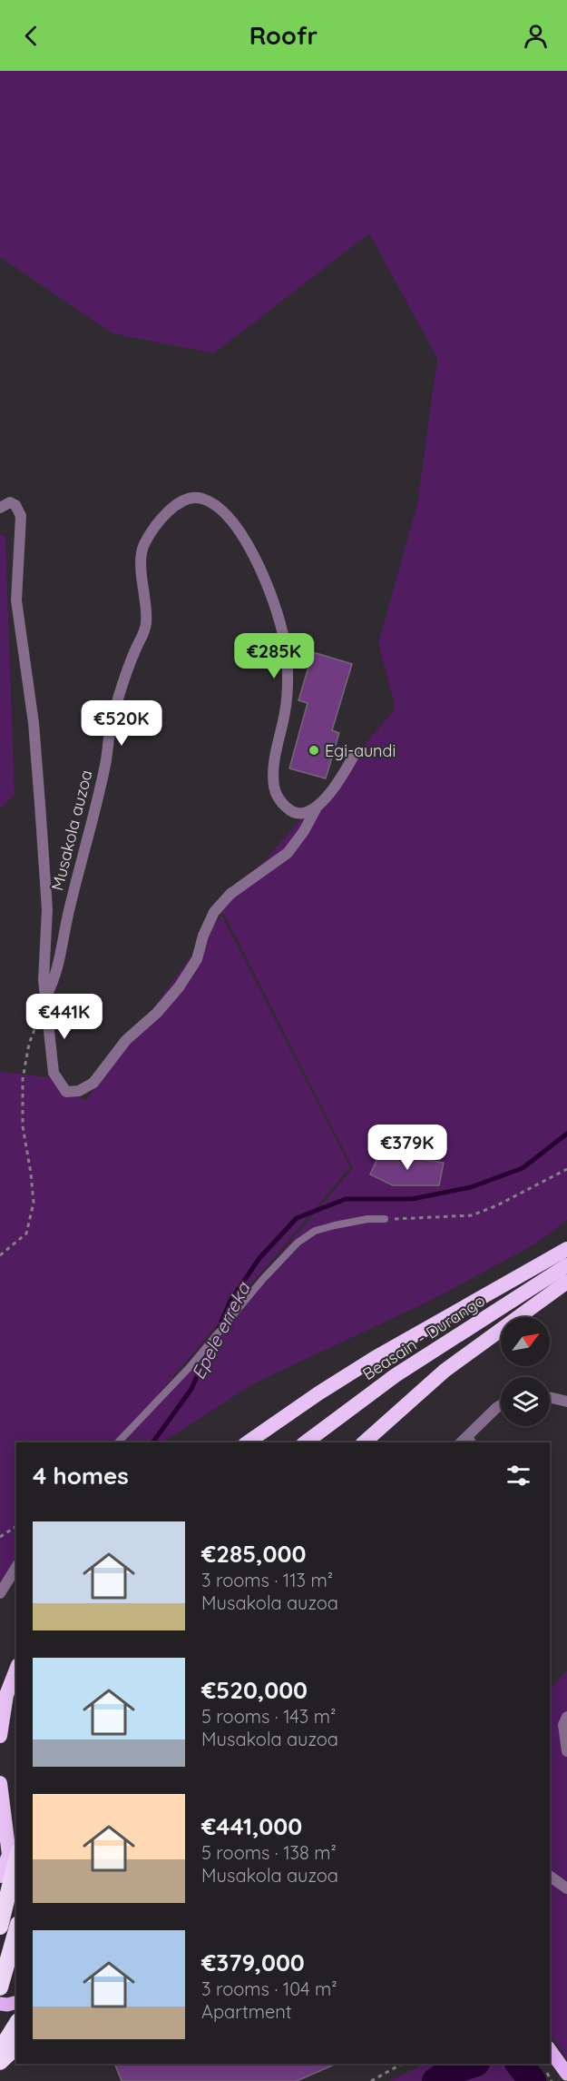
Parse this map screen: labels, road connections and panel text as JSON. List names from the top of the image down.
{
  "streets": {
    "highway": ["Beasain - Durango"],
    "street": ["Musakola auzoa"]
  },
  "water": ["Epele erreka"],
  "places": ["Egi-aundi"],
  "north": "top right",
  "page": {
    "header": "Roofr",
    "price": [
      "€285K",
      "€520K",
      "€441K",
      "€379K"
    ],
    "heading": "4 homes",
    "list": [
      {
        "name": "€285,000",
        "note": "3 rooms · 113 m² · Musakola auzoa"
      },
      {
        "name": "€520,000",
        "note": "5 rooms · 143 m² · Musakola auzoa"
      },
      {
        "name": "€441,000",
        "note": "5 rooms · 138 m² · Musakola auzoa"
      },
      {
        "name": "€379,000",
        "note": "3 rooms · 104 m² · Apartment"
      }
    ]
  }
}
